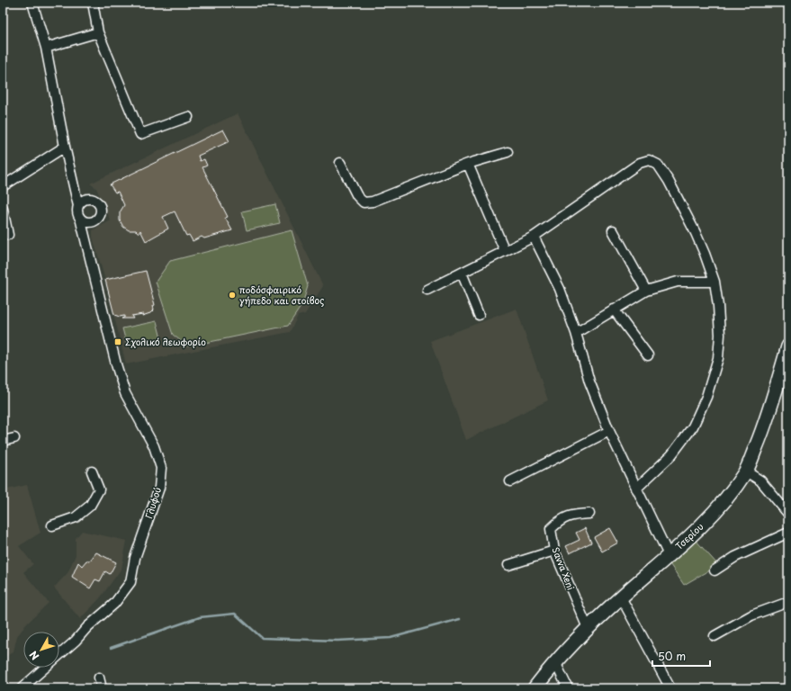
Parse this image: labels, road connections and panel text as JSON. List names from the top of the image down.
{
  "streets": {
    "main road": ["Τσερίου"],
    "street": ["Γλυφού", "Savva Xeni"]
  },
  "crossings": [
    ["Τσερίου", "Savva Xeni"]
  ],
  "places": {
    "other": ["ποδόσφαιρικό γήπεδο και στοίβος"],
    "transit": ["Σχολικό λεωφορίο"]
  },
  "scale_bar": "50 m",
  "north": "bottom left"
}
